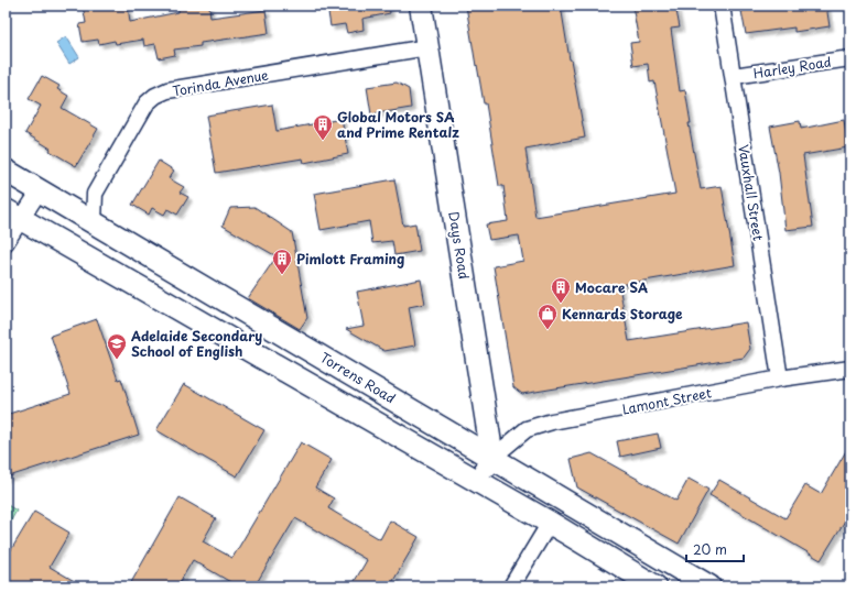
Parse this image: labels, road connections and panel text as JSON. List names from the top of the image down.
{
  "streets": {
    "main road": ["Days Road", "Torrens Road"],
    "street": [
      "Harley Road",
      "Torinda Avenue",
      "Vauxhall Street",
      "Lamont Street"
    ]
  },
  "crossings": [
    ["Harley Road", "Vauxhall Street"],
    ["Torinda Avenue", "Days Road"],
    ["Torinda Avenue", "Torrens Road"],
    ["Vauxhall Street", "Lamont Street"],
    ["Days Road", "Torrens Road"],
    ["Days Road", "Lamont Street"],
    ["Torrens Road", "Lamont Street"]
  ],
  "places": {
    "building": ["Global Motors SA and Prime Rentalz", "Pimlott Framing", "Mocare SA"],
    "shop": ["Kennards Storage"],
    "school or university": ["Adelaide Secondary School of English"]
  },
  "scale_bar": "20 m"
}
